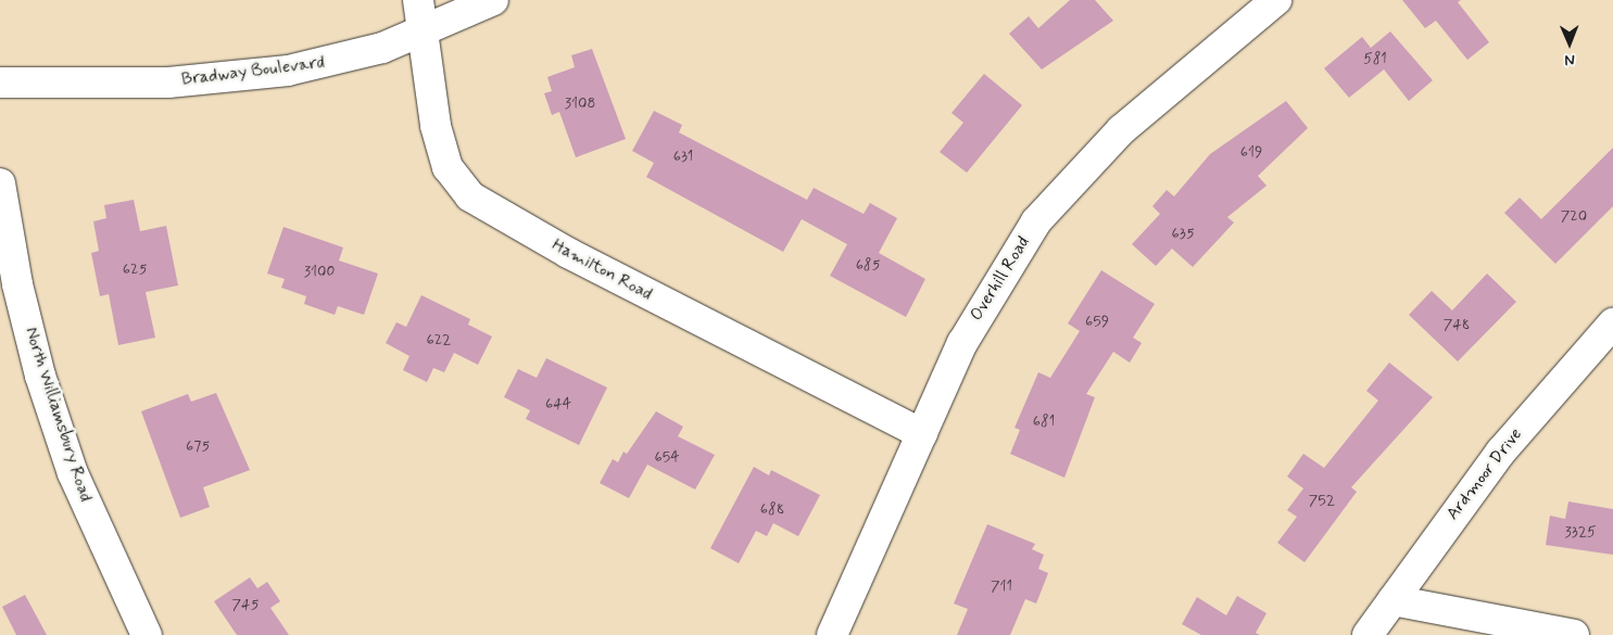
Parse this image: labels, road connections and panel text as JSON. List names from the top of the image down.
{
  "streets": {
    "street": [
      "Bradway Boulevard",
      "Hamilton Road",
      "Overhill Road",
      "North Williamsbury Road",
      "Ardmoor Drive"
    ]
  },
  "crossings": [
    ["Bradway Boulevard", "Hamilton Road"],
    ["Hamilton Road", "Overhill Road"]
  ],
  "house_numbers": [
    "581",
    "3108",
    "619",
    "631",
    "720",
    "635",
    "685",
    "625",
    "3100",
    "659",
    "748",
    "622",
    "644",
    "681",
    "675",
    "654",
    "752",
    "688",
    "3325",
    "711",
    "745"
  ],
  "north": "bottom"
}
